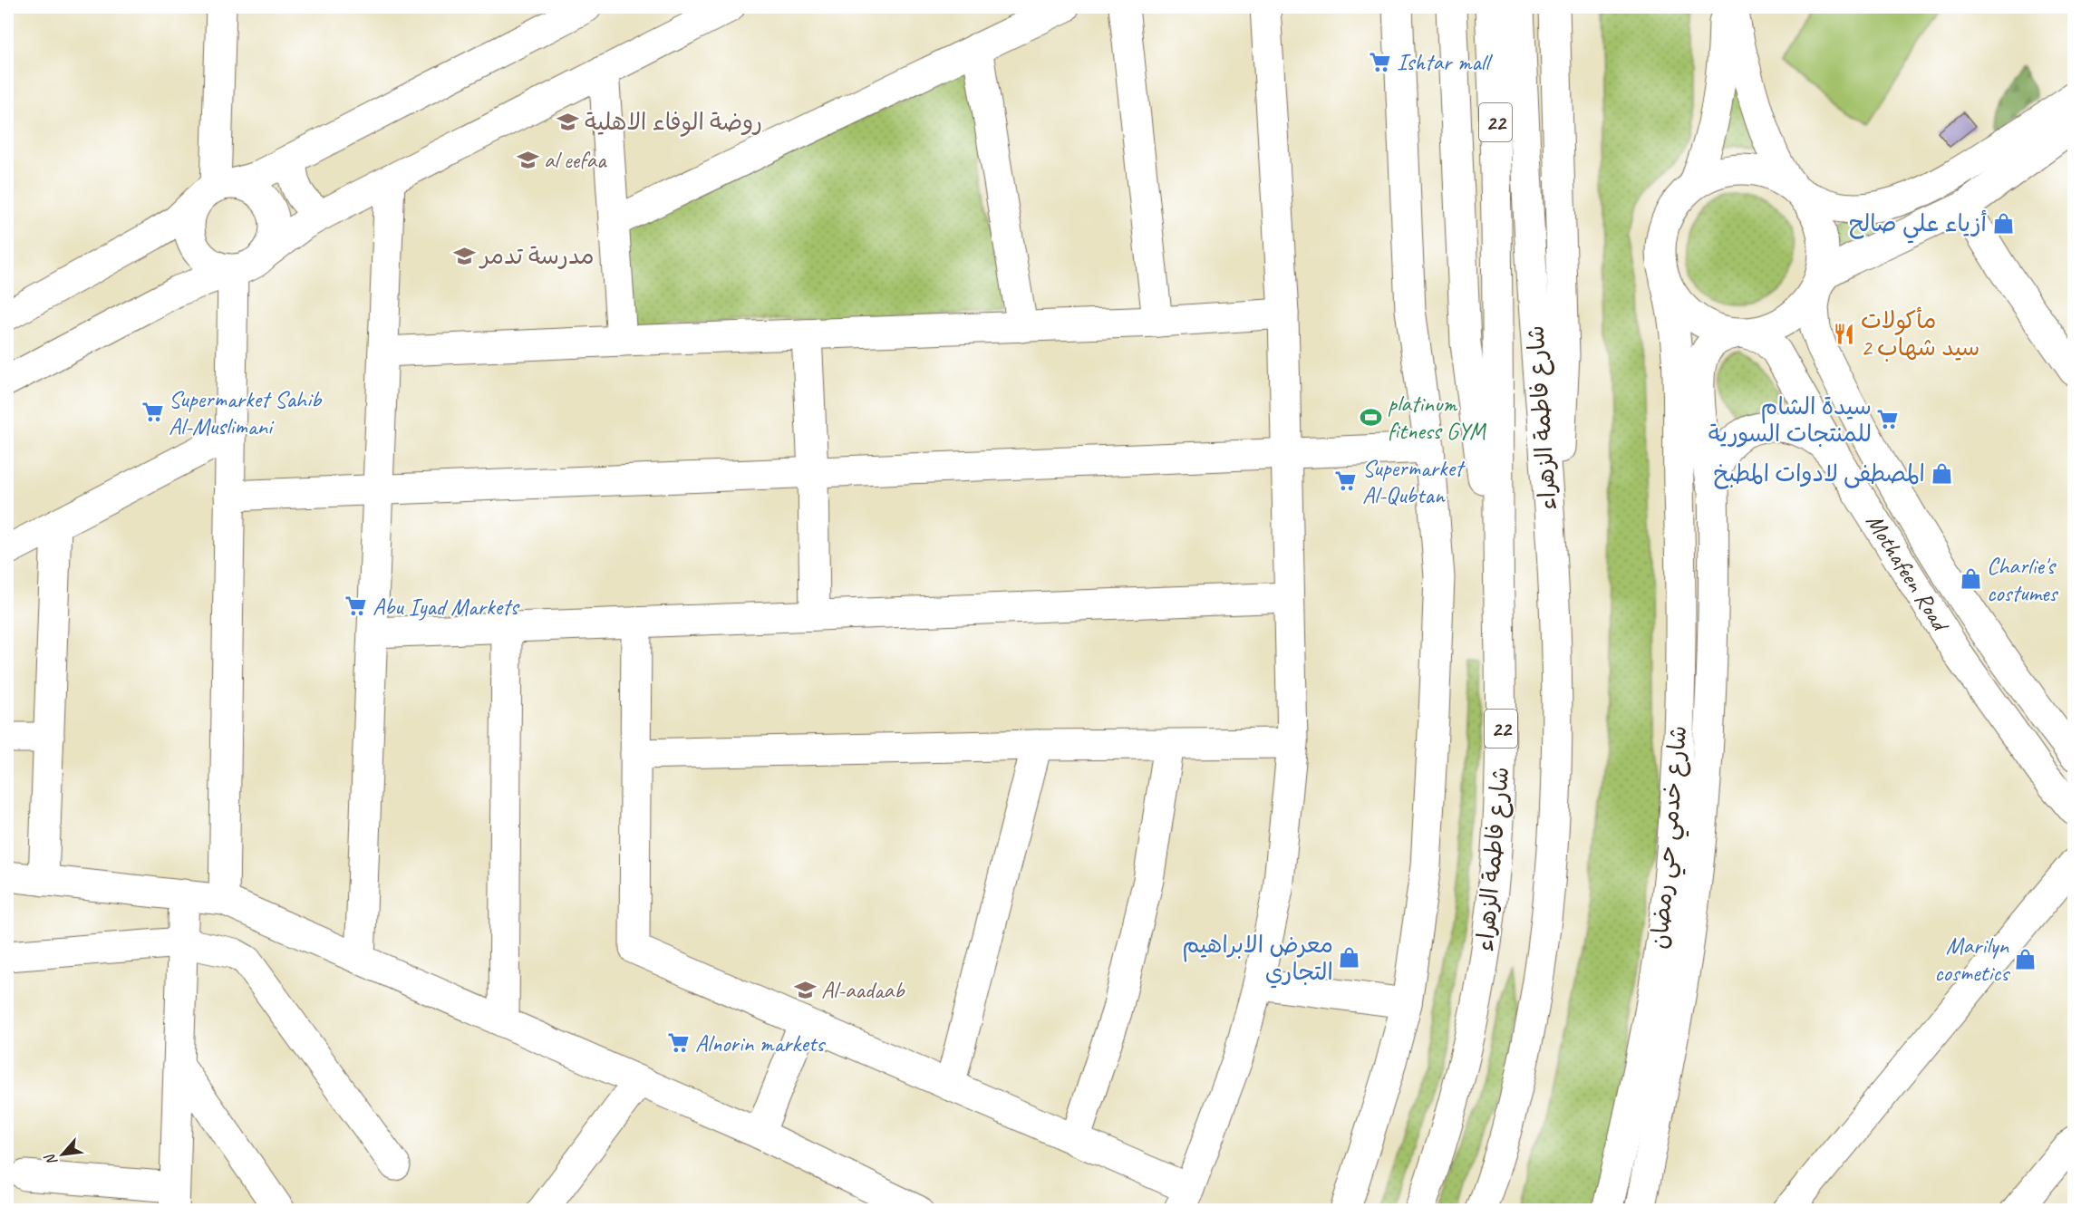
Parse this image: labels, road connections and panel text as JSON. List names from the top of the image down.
{
  "streets": {
    "main road": [
      "22",
      "شارع فاطمة الزهراء",
      "Mothafeen Road",
      "شارع خدمي حي رمضان"
    ]
  },
  "crossings": [
    ["Mothafeen Road", "شارع خدمي حي رمضان"]
  ],
  "places": {
    "supermarket": [
      "Ishtar mall",
      "Supermarket Sahib Al-Muslimani",
      "سيدة الشام للمنتجات السورية",
      "Supermarket Al-Qubtan",
      "Abu Iyad Markets",
      "Alnorin markets"
    ],
    "school or university": [
      "روضة الوفاء الاهلية",
      "al eefaa",
      "مدرسة تدمر",
      "Al-aadaab"
    ],
    "shop": [
      "أزياء علي صالح",
      "المصطفى لادوات المطبخ",
      "Charlie's costumes",
      "معرض الابراهيم التجاري",
      "Marilyn cosmetics"
    ],
    "restaurant": ["مأكولات سيد شهاب 2"],
    "sports": ["platinum fitness GYM"]
  },
  "north": "bottom left"
}
